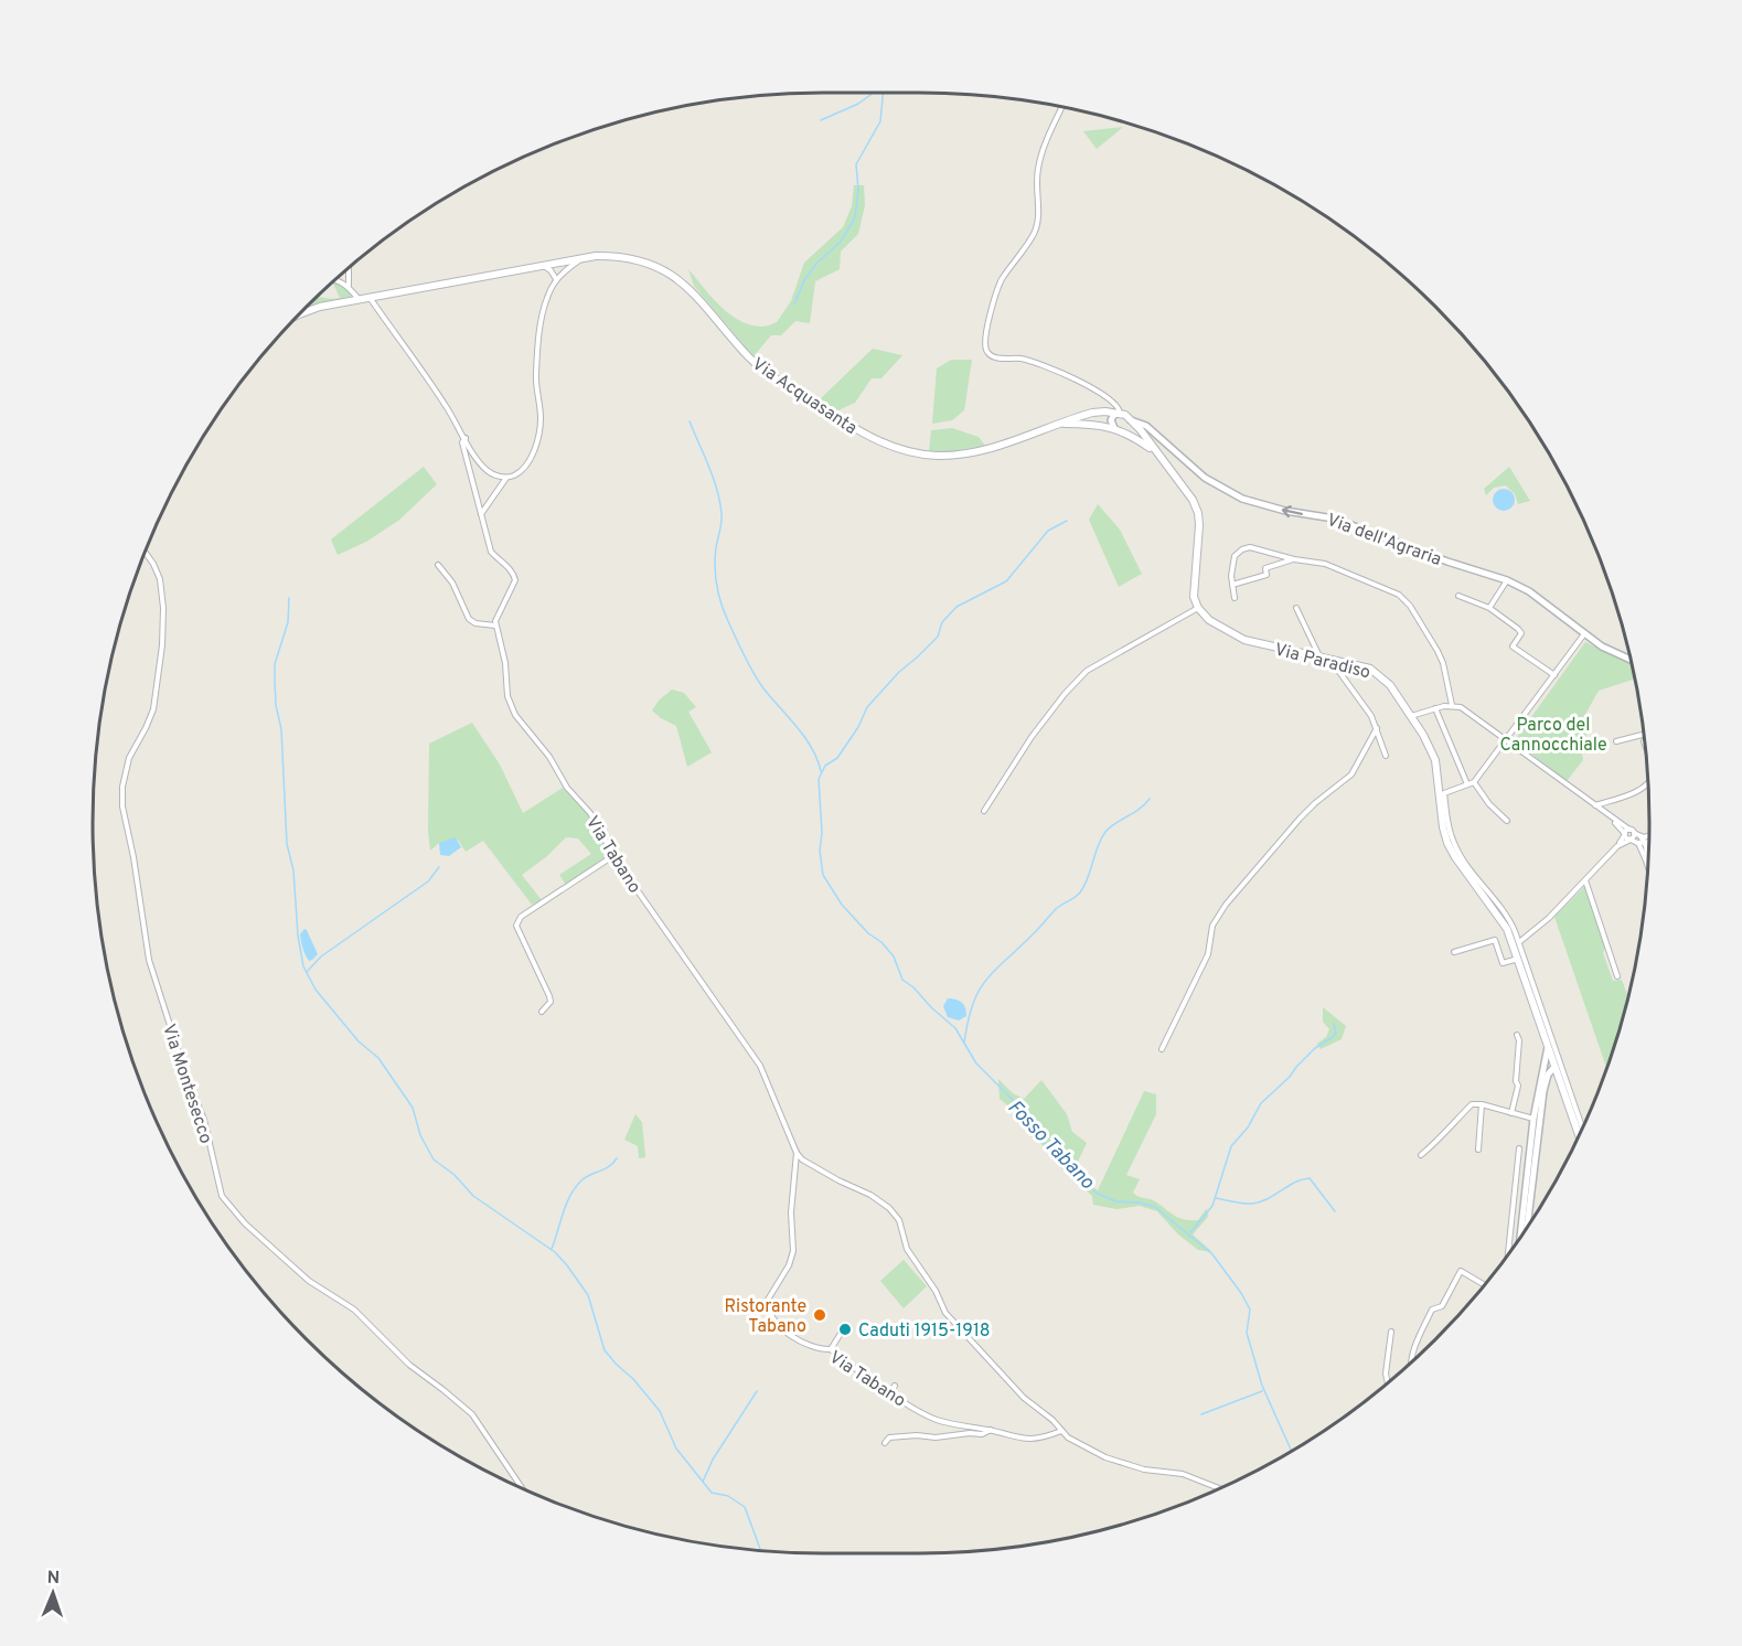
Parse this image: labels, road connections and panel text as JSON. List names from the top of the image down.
{
  "streets": {
    "main road": ["Via Acquasanta", "Via Paradiso"],
    "street": ["Via dell'Agraria", "Via Tabano", "Via Montesecco"]
  },
  "crossings": [
    ["Via Acquasanta", "Via dell'Agraria"]
  ],
  "one_way": ["Via dell'Agraria"],
  "water": ["Fosso Tabano"],
  "parks": ["Parco del Cannocchiale"],
  "places": ["Ristorante Tabano", "Caduti 1915-1918"],
  "north": "top"
}
